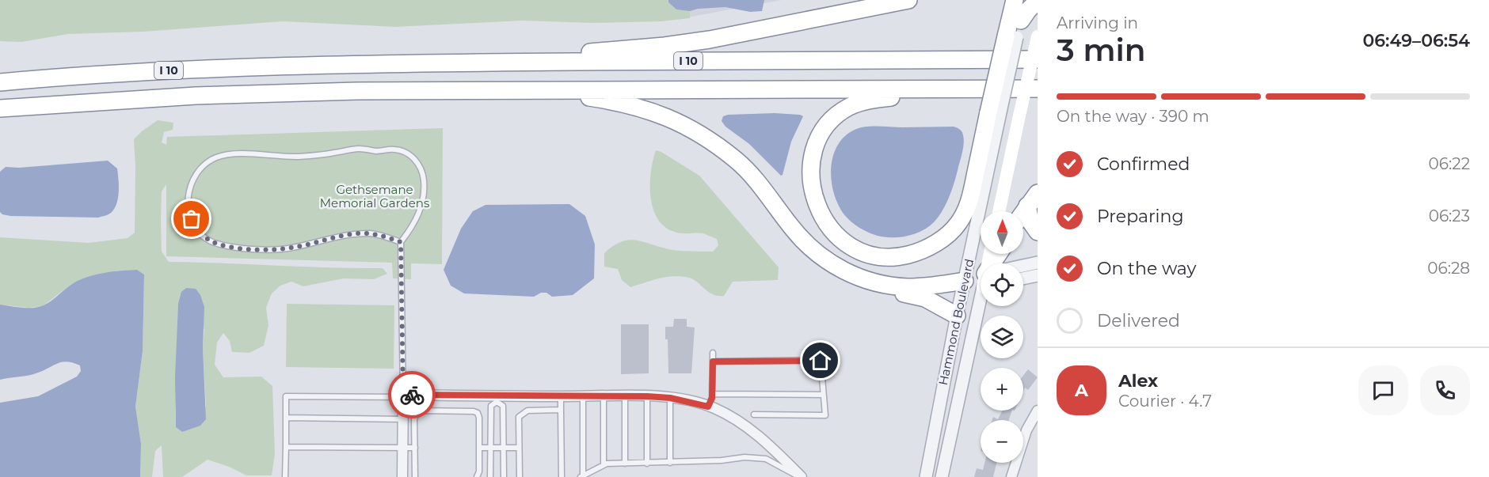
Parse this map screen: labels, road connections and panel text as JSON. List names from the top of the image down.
{
  "streets": {
    "highway": ["I 10"],
    "street": ["Hammond Boulevard"]
  },
  "parks": ["Gethsemane Memorial Gardens"],
  "north": "top",
  "page": {
    "heading": ["3 min", "Arriving in", "06:49–06:54"],
    "panel": ["Alex", "Courier · 4.7"],
    "bar": "On the way · 390 m",
    "list": [
      ["Confirmed", "06:22"],
      ["Preparing", "06:23"],
      ["On the way", "06:28"],
      "Delivered"
    ],
    "map_buttons": ["+", "−"],
    "round": "A"
  }
}
